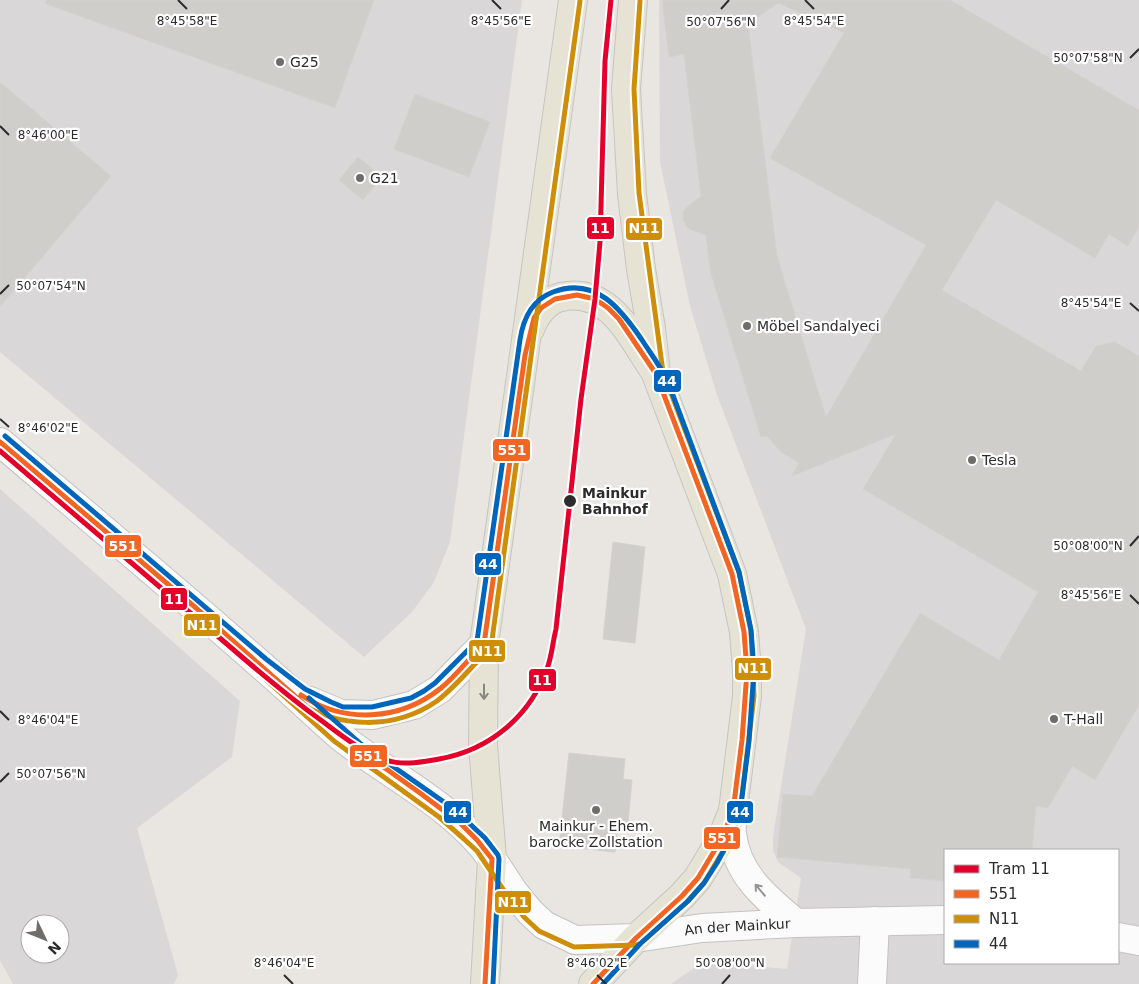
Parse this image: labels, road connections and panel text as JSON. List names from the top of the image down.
{
  "streets": {
    "street": ["An der Mainkur"]
  },
  "places": [
    "G25",
    "G21",
    "Möbel Sandalyeci",
    "Tesla",
    "Mainkur Bahnhof",
    "T-Hall",
    "Mainkur - Ehem. barocke Zollstation"
  ],
  "lines": [
    "tram line 11",
    "transit line N11",
    "transit line 44",
    "transit line 551"
  ],
  "legend": [
    "Tram 11",
    "551",
    "N11",
    "44"
  ],
  "north": "bottom right",
  "coordinates": [
    "8°45'58\"E",
    "8°45'56\"E",
    "8°45'54\"E",
    "50°07'56\"N",
    "50°07'58\"N",
    "8°46'00\"E",
    "50°07'54\"N",
    "8°46'02\"E",
    "50°08'00\"N",
    "8°46'04\"E"
  ]
}
